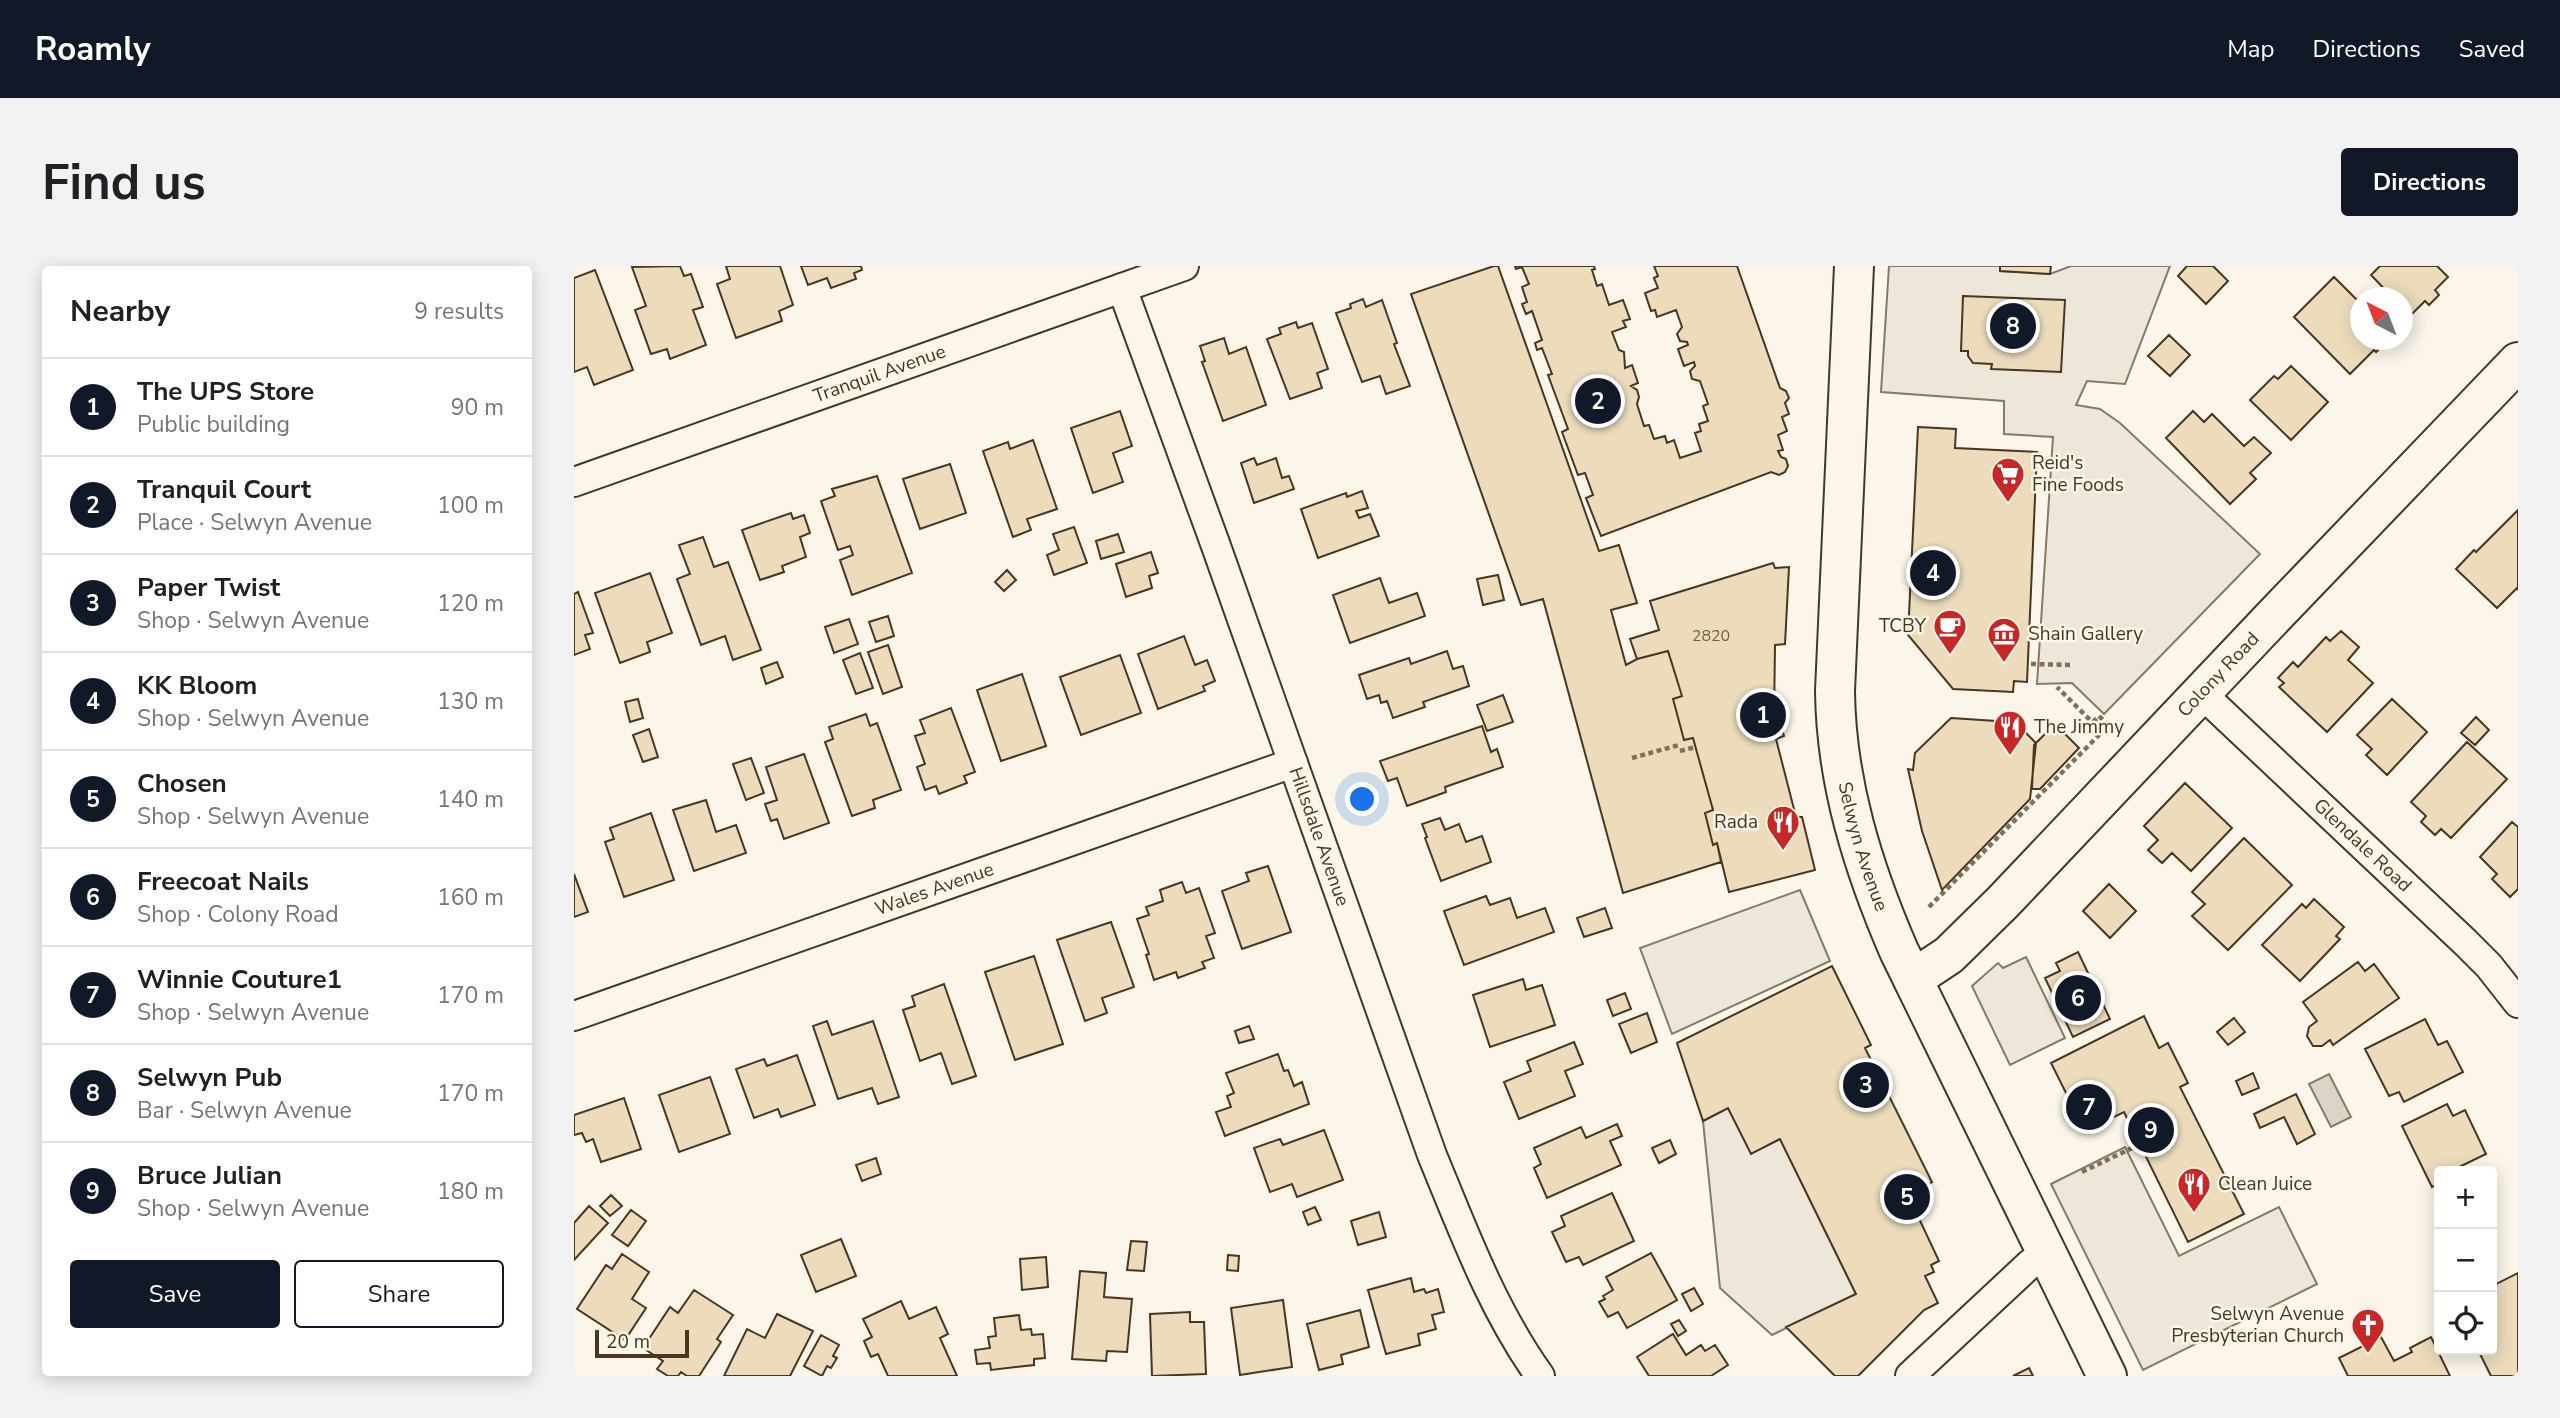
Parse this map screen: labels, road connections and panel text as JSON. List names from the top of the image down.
{
  "streets": {
    "street": [
      "Tranquil Avenue",
      "Colony Road",
      "Hillsdale Avenue",
      "Glendale Road",
      "Selwyn Avenue",
      "Wales Avenue"
    ]
  },
  "crossings": [
    ["Tranquil Avenue", "Hillsdale Avenue"],
    ["Colony Road", "Glendale Road"],
    ["Colony Road", "Selwyn Avenue"],
    ["Hillsdale Avenue", "Wales Avenue"]
  ],
  "places": {
    "supermarket": ["Reid's Fine Foods"],
    "cafe": ["TCBY"],
    "museum": ["Shain Gallery"],
    "restaurant": ["The Jimmy", "Rada", "Clean Juice"],
    "church": ["Selwyn Avenue Presbyterian Church"]
  },
  "house_numbers": ["2820"],
  "scale_bar": "20 m",
  "north": "top left",
  "page": {
    "header": "Roamly",
    "nav": ["Map", "Directions", "Saved"],
    "buttons": [
      "Directions",
      ["Save", "Share"]
    ],
    "title": "Find us",
    "heading": ["Nearby", "9 results"],
    "pins": [
      "8",
      "2",
      "4",
      "1",
      "6",
      "3",
      "7",
      "9",
      "5"
    ],
    "list": [
      {
        "mark": "1",
        "name": "The UPS Store",
        "note": "Public building",
        "value": "90 m"
      },
      {
        "mark": "2",
        "name": "Tranquil Court",
        "note": "Place · Selwyn Avenue",
        "value": "100 m"
      },
      {
        "mark": "3",
        "name": "Paper Twist",
        "note": "Shop · Selwyn Avenue",
        "value": "120 m"
      },
      {
        "mark": "4",
        "name": "KK Bloom",
        "note": "Shop · Selwyn Avenue",
        "value": "130 m"
      },
      {
        "mark": "5",
        "name": "Chosen",
        "note": "Shop · Selwyn Avenue",
        "value": "140 m"
      },
      {
        "mark": "6",
        "name": "Freecoat Nails",
        "note": "Shop · Colony Road",
        "value": "160 m"
      },
      {
        "mark": "7",
        "name": "Winnie Couture1",
        "note": "Shop · Selwyn Avenue",
        "value": "170 m"
      },
      {
        "mark": "8",
        "name": "Selwyn Pub",
        "note": "Bar · Selwyn Avenue",
        "value": "170 m"
      },
      {
        "mark": "9",
        "name": "Bruce Julian",
        "note": "Shop · Selwyn Avenue",
        "value": "180 m"
      }
    ],
    "map_buttons": ["+", "−"],
    "scale": "20 m"
  }
}
